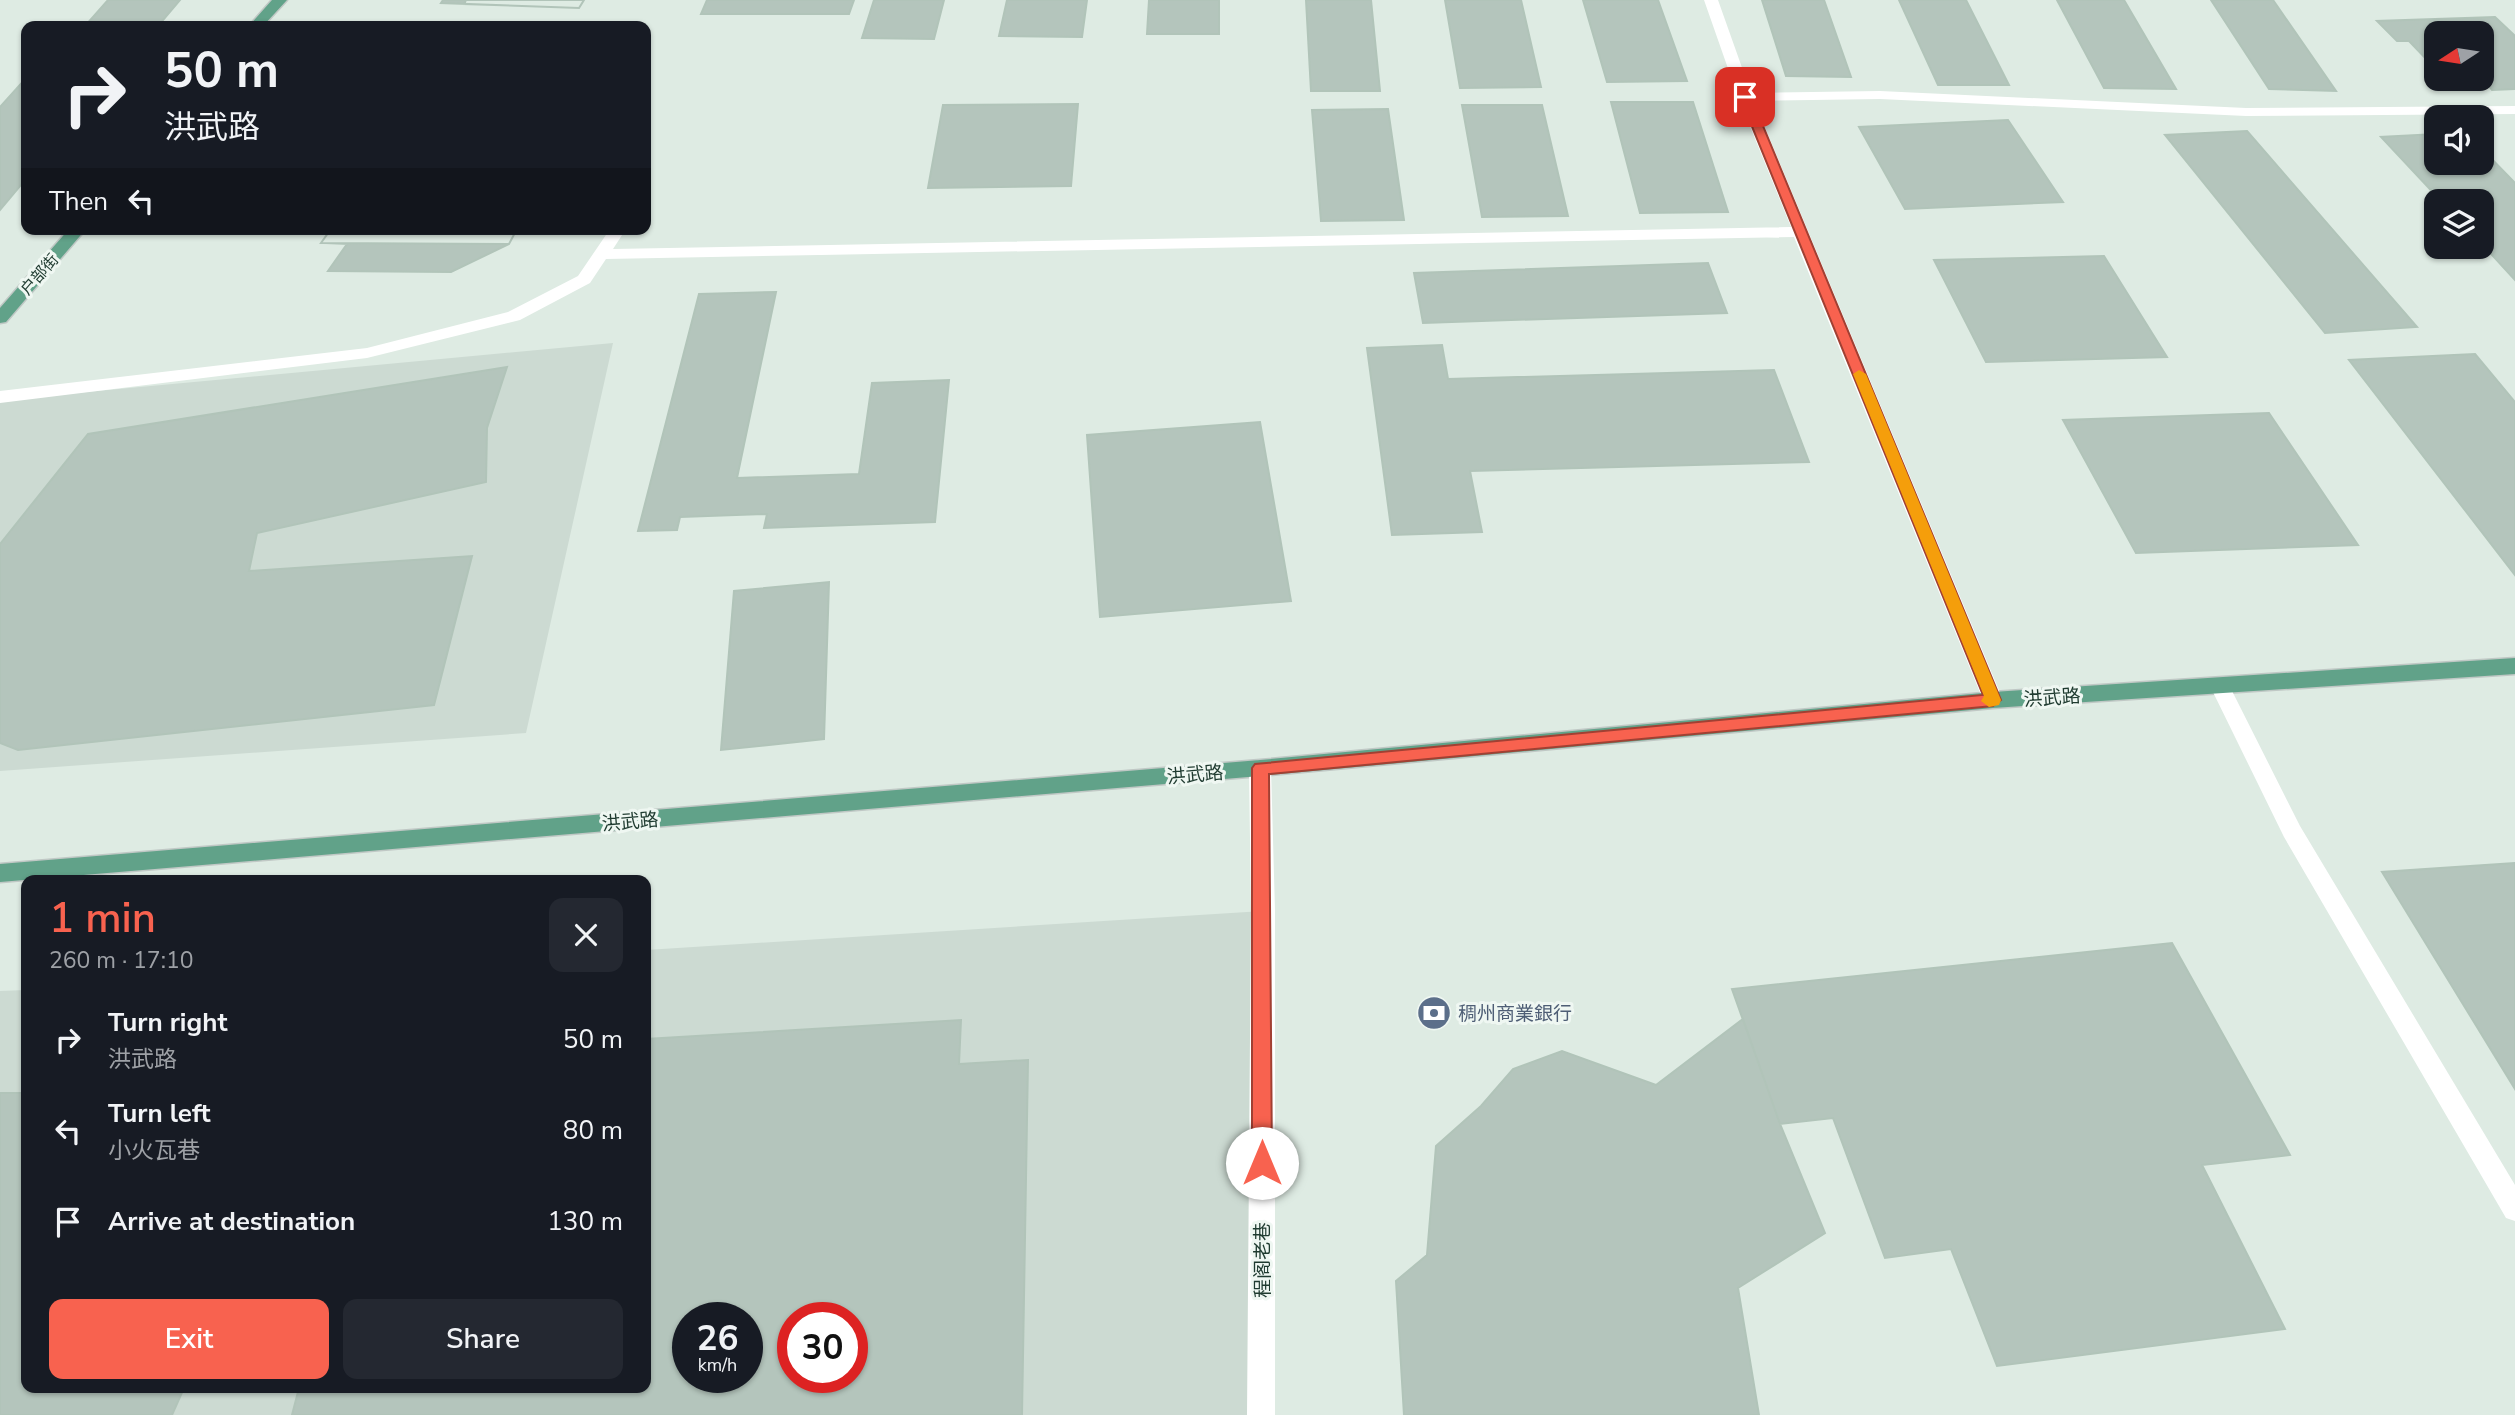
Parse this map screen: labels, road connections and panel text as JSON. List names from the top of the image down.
{
  "streets": {
    "main road": ["户部街", "洪武路"],
    "street": ["程阁老巷"]
  },
  "crossings": [
    ["洪武路", "程阁老巷"]
  ],
  "places": {
    "bank": ["稠州商業銀行"]
  },
  "north": "left",
  "page": {
    "turn": ["50 m", "洪武路"],
    "then": "Then",
    "heading": ["1 min", "260 m · 17:10"],
    "list": [
      {
        "name": "Turn right",
        "note": "洪武路",
        "value": "50 m"
      },
      {
        "name": "Turn left",
        "note": "小火瓦巷",
        "value": "80 m"
      },
      {
        "name": "Arrive at destination",
        "value": "130 m"
      }
    ],
    "buttons": ["Exit", "Share"],
    "speed": "26 km/h",
    "limit": "30"
  }
}
